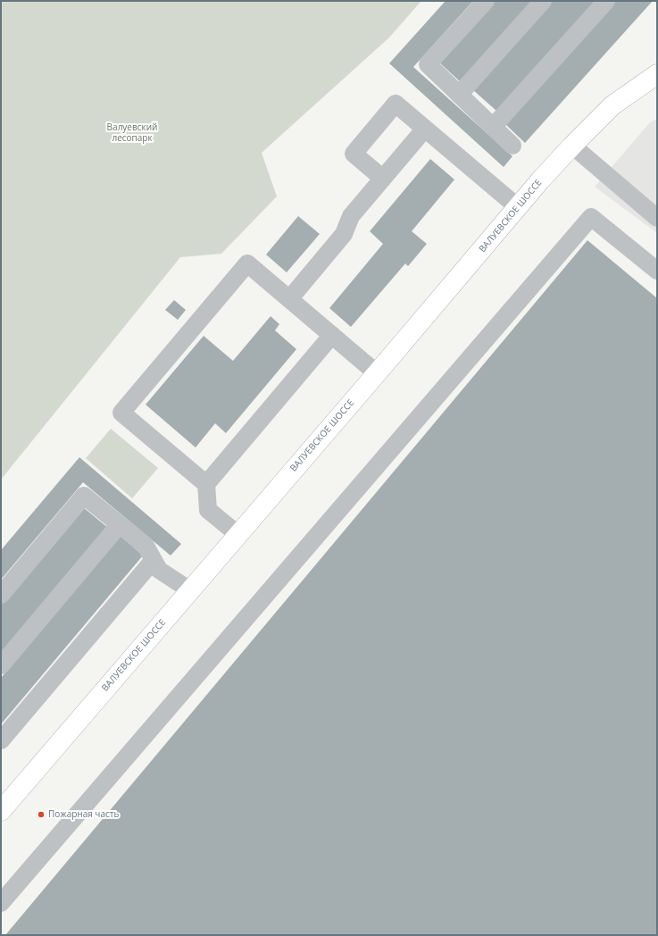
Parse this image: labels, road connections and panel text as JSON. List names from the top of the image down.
{
  "streets": {
    "main road": ["ВАЛУЕВСКОЕ ШОССЕ"]
  },
  "parks": ["Валуевский лесопарк"],
  "places": ["Пожарная часть"]
}
